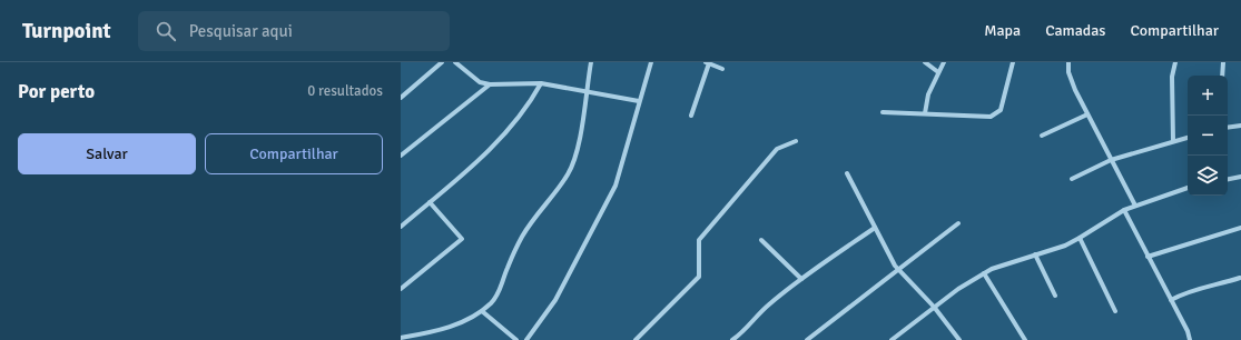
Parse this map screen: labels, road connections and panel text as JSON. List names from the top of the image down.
{
  "page": {
    "header": "Turnpoint",
    "search": "Pesquisar aqui",
    "nav": ["Mapa", "Camadas", "Compartilhar"],
    "heading": ["Por perto", "0 resultados"],
    "map_buttons": ["+", "−"],
    "buttons": ["Salvar", "Compartilhar"]
  }
}
